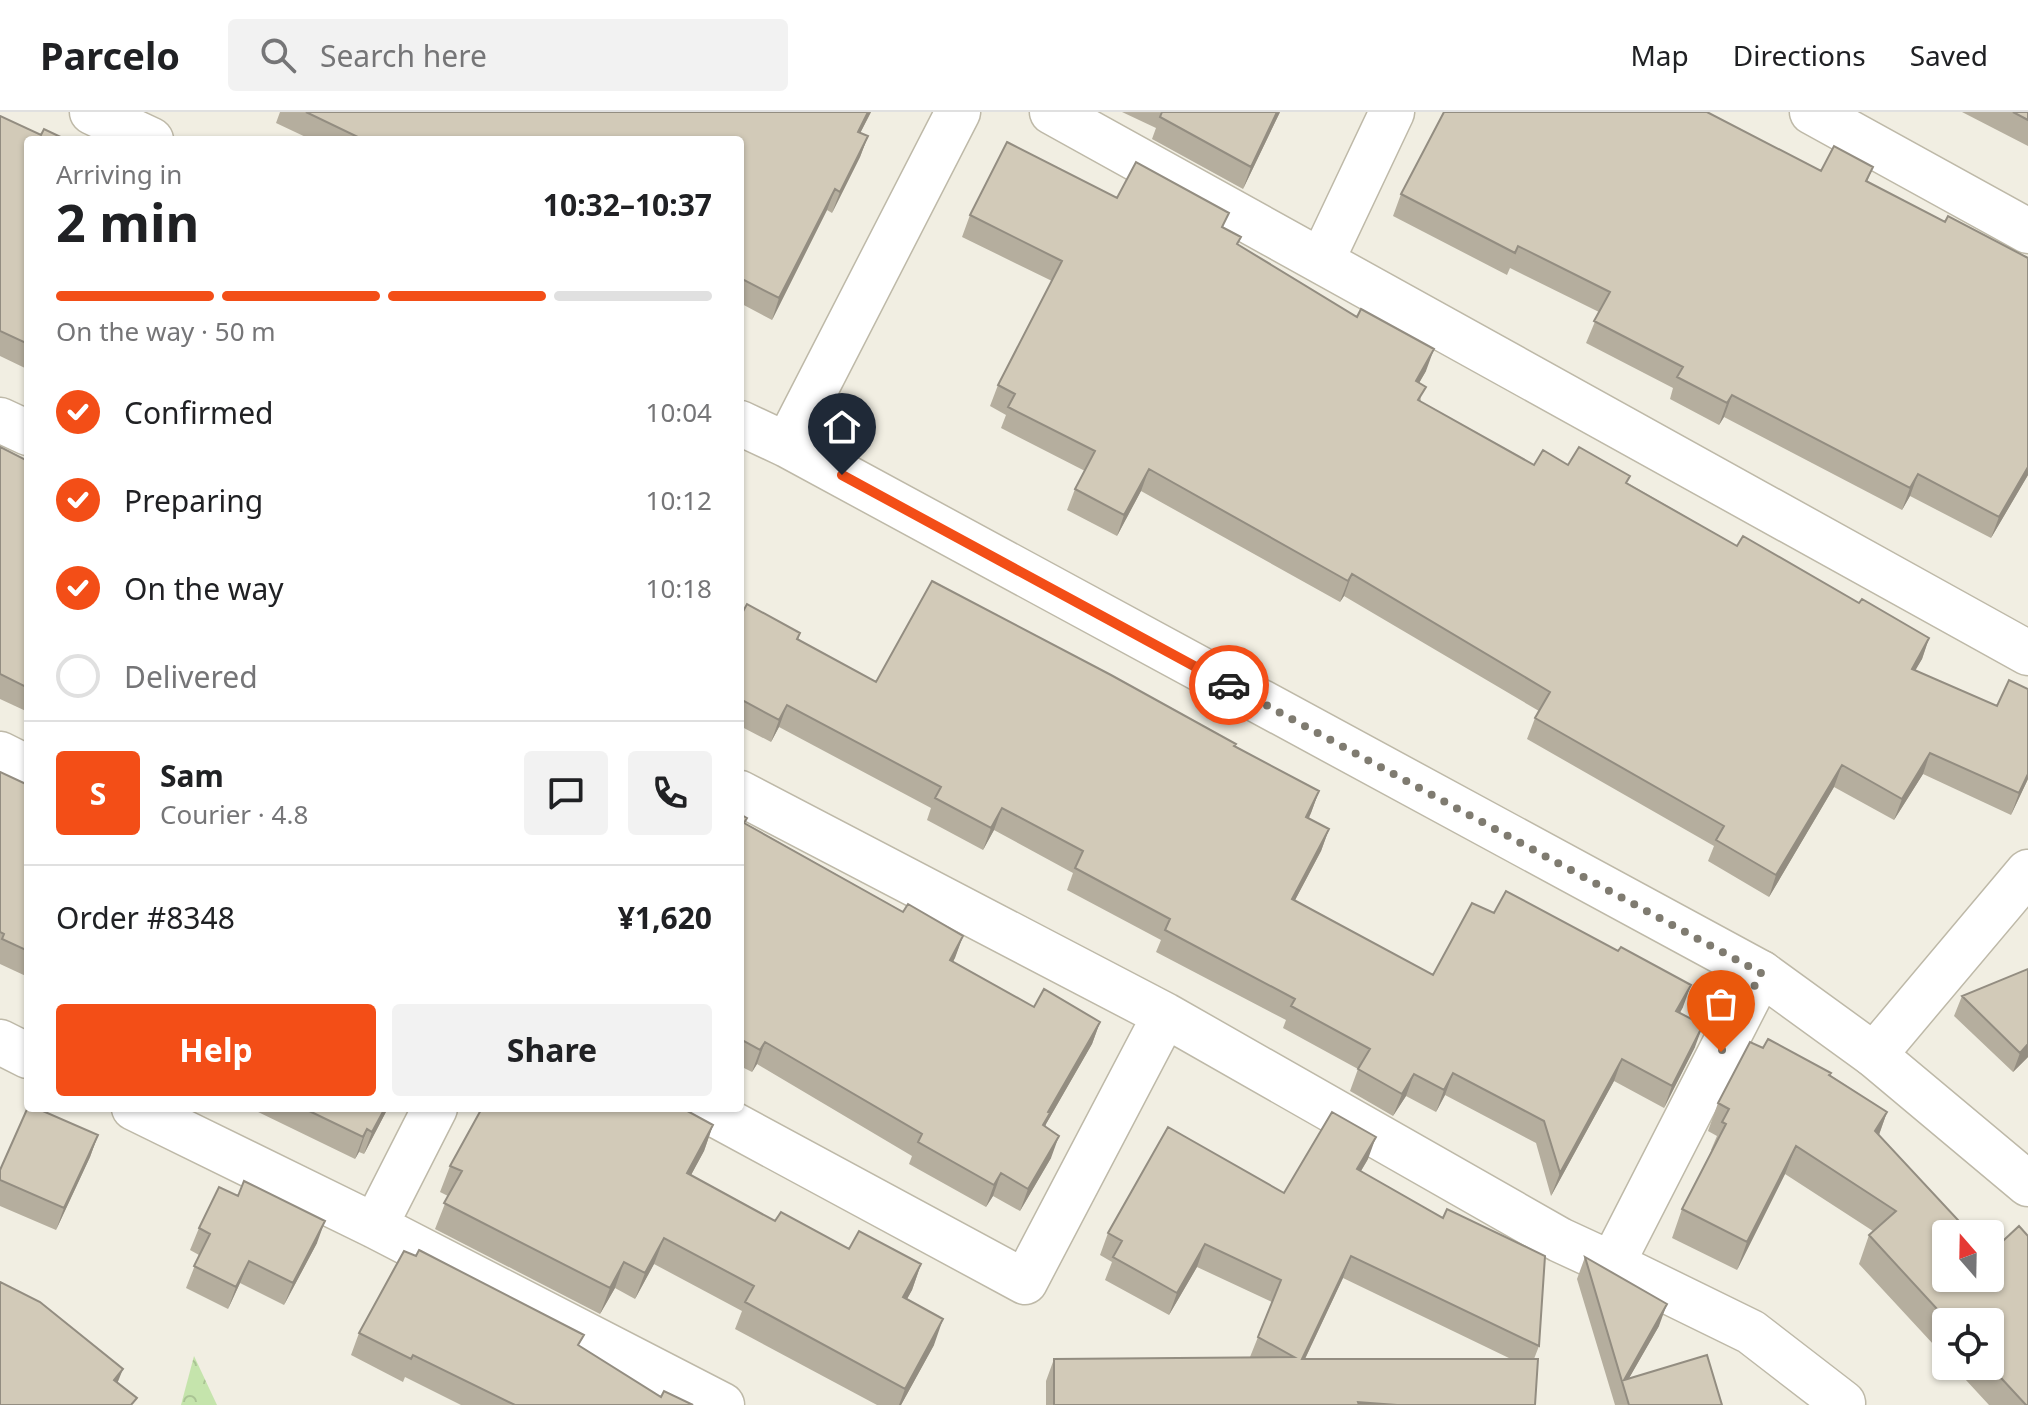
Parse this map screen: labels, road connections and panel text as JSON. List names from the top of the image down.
{
  "north": "top",
  "page": {
    "header": "Parcelo",
    "search": "Search here",
    "nav": ["Map", "Directions", "Saved"],
    "heading": ["2 min", "Arriving in", "10:32–10:37"],
    "panel": [
      "Sam",
      "Courier · 4.8",
      "Order #8348",
      "¥1,620"
    ],
    "bar": "On the way · 50 m",
    "list": [
      ["Confirmed", "10:04"],
      ["Preparing", "10:12"],
      ["On the way", "10:18"],
      "Delivered"
    ],
    "round": "S",
    "buttons": ["Help", "Share"]
  }
}
